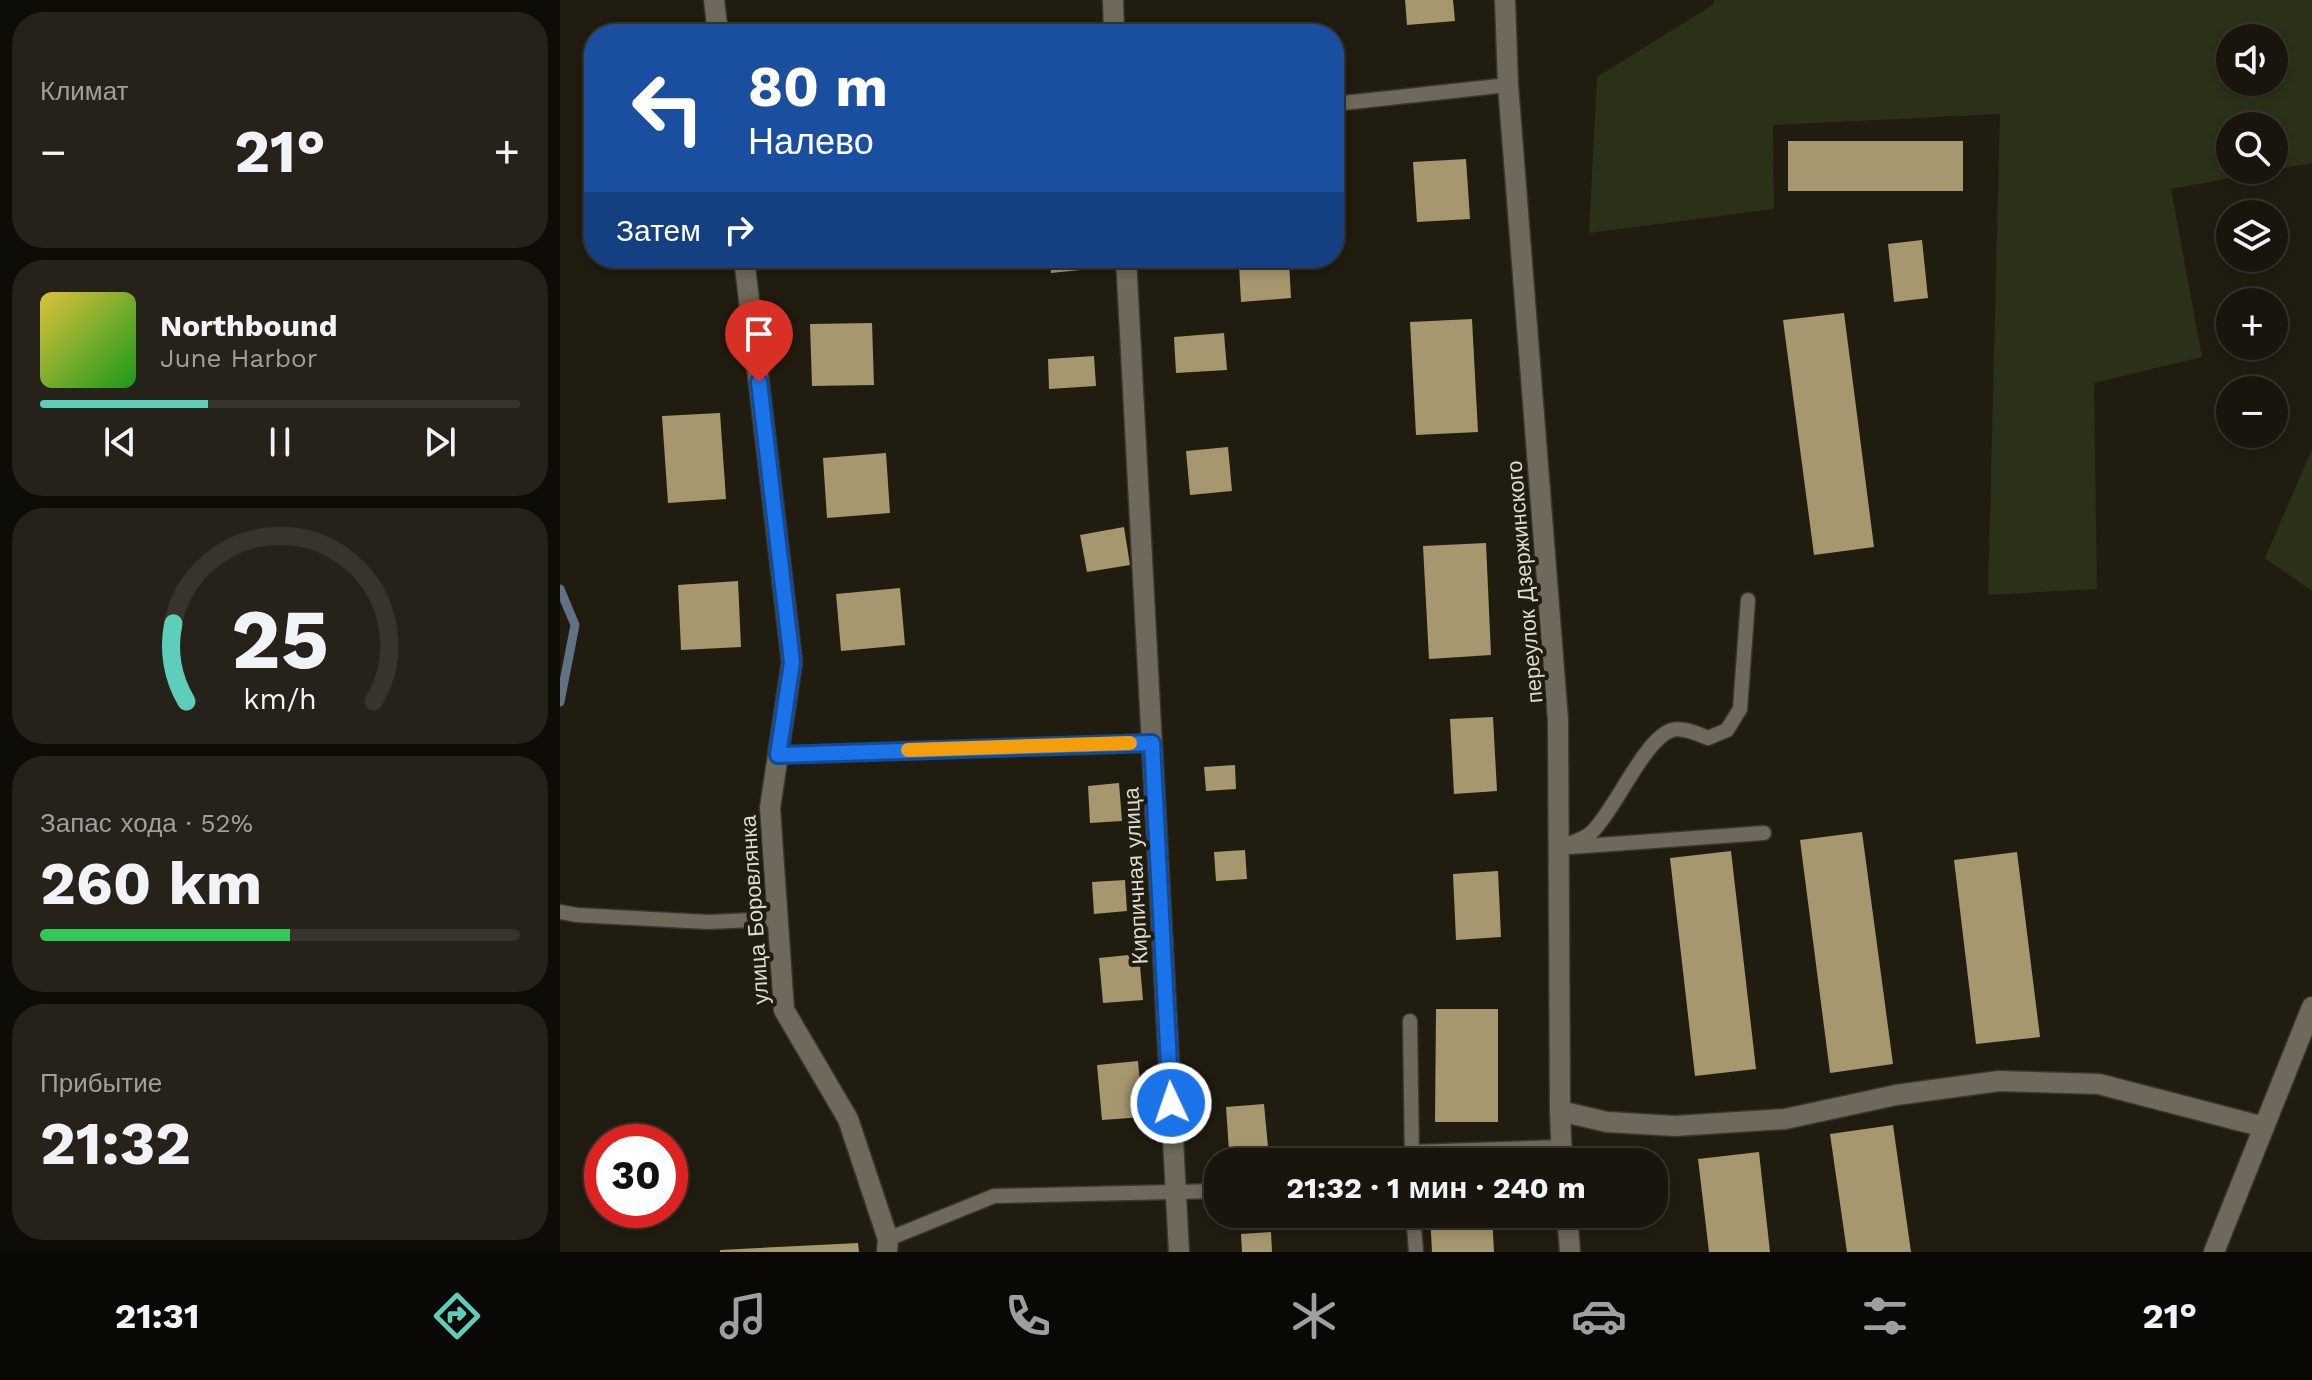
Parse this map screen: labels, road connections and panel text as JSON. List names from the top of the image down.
{
  "streets": {
    "street": ["переулок Дзержинского", "Кирпичная улица", "улица Боровлянка"]
  },
  "page": {
    "tile": [
      "Климат",
      ["Запас хода · 52%", "260 km"],
      ["Прибытие", "21:32"]
    ],
    "map_buttons": ["+", "−"],
    "turn": ["80 m", "Налево"],
    "heat": ["−", "21°", "+"],
    "then": "Затем",
    "song": ["Northbound", "June Harbor"],
    "limit": "30",
    "trip": "21:32 · 1 мин · 240 m",
    "tabs": ["21:31", "21°"],
    "gauge": ["25", "km/h"]
  }
}
